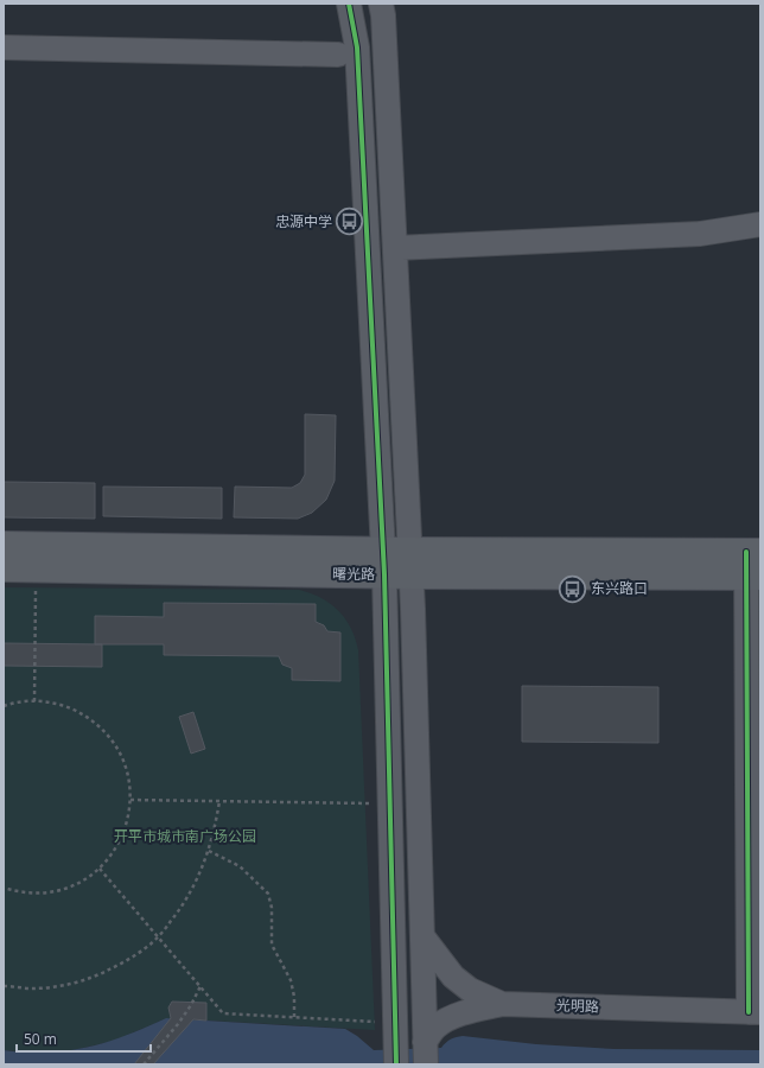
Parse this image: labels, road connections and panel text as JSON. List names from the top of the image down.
{
  "streets": {
    "main road": ["曙光路"],
    "street": ["光明路"]
  },
  "parks": ["开平市城市南广场公园"],
  "places": {
    "bus stop": ["忠源中学", "东兴路口"]
  },
  "scale_bar": "50 m"
}
